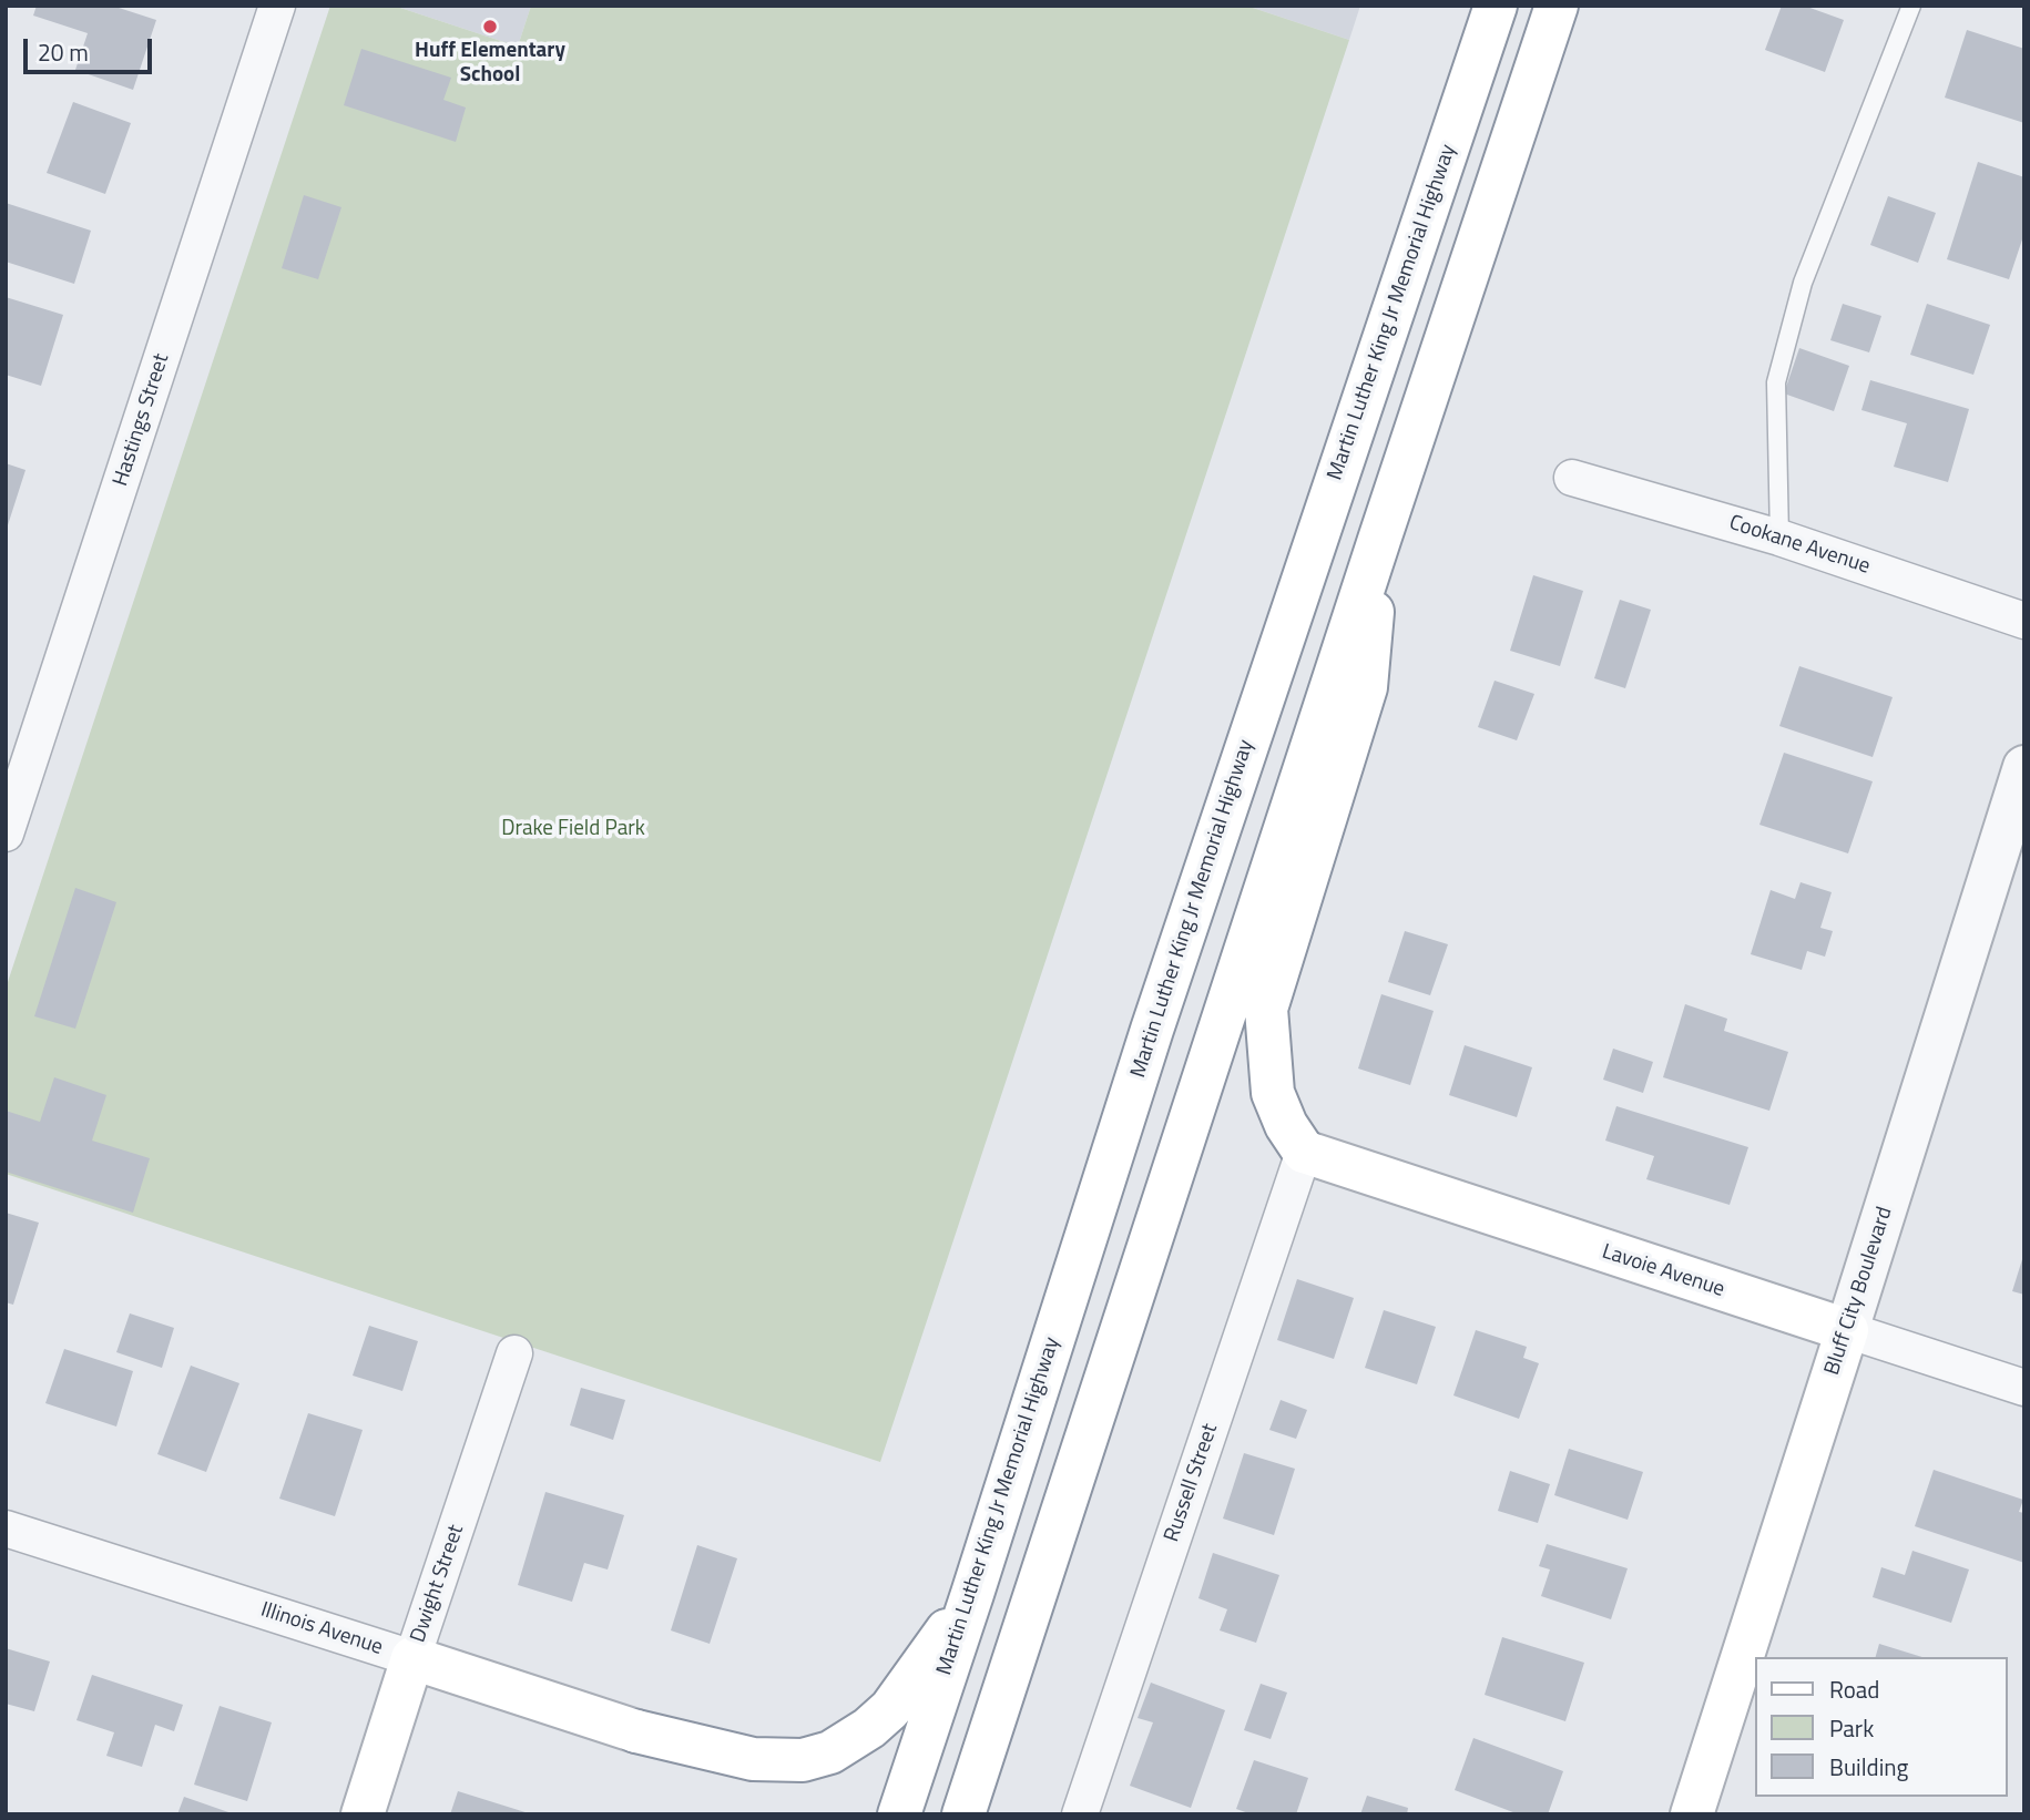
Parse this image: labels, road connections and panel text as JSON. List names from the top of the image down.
{
  "streets": {
    "main road": [
      "Martin Luther King Jr Memorial Highway",
      "Lavoie Avenue",
      "Bluff City Boulevard",
      "Dwight Street",
      "Illinois Avenue"
    ],
    "street": ["Hastings Street", "Cookane Avenue", "Russell Street"]
  },
  "crossings": [
    ["Martin Luther King Jr Memorial Highway", "Illinois Avenue"],
    ["Lavoie Avenue", "Bluff City Boulevard"],
    ["Lavoie Avenue", "Russell Street"],
    ["Dwight Street", "Illinois Avenue"]
  ],
  "parks": ["Drake Field Park"],
  "places": ["Huff Elementary School"],
  "legend": ["Road", "Park", "Building"],
  "scale_bar": "20 m"
}
